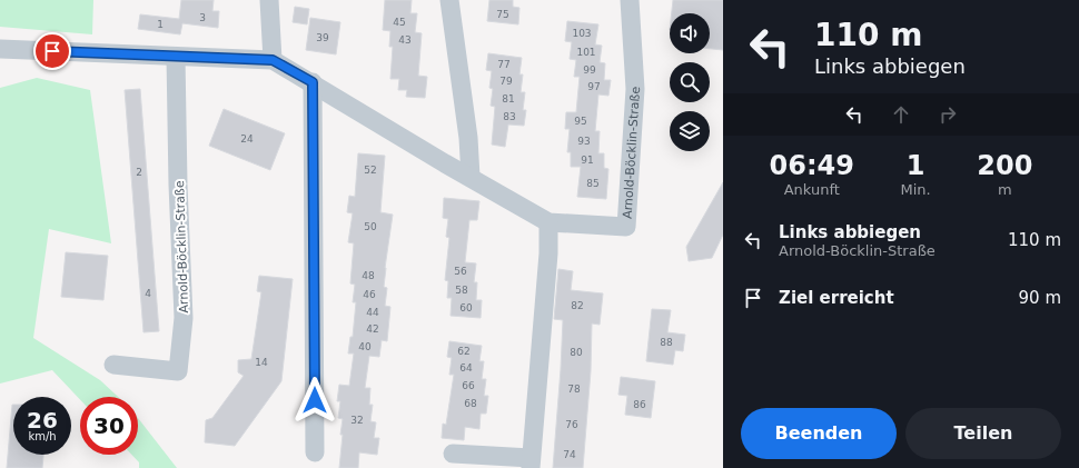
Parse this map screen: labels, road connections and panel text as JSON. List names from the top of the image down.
{
  "streets": {
    "street": ["Arnold-Böcklin-Straße"]
  },
  "house_numbers": [
    "75",
    "3",
    "45",
    "1",
    "103",
    "39",
    "43",
    "101",
    "77",
    "99",
    "79",
    "97",
    "81",
    "83",
    "95",
    "24",
    "93",
    "91",
    "52",
    "2",
    "85",
    "50",
    "56",
    "48",
    "58",
    "4",
    "46",
    "82",
    "60",
    "44",
    "42",
    "88",
    "40",
    "62",
    "80",
    "14",
    "64",
    "66",
    "78",
    "68",
    "86",
    "32",
    "76",
    "74"
  ],
  "page": {
    "turn": ["110 m", "Links abbiegen"],
    "eta": [
      "06:49",
      "Ankunft",
      "1",
      "Min.",
      "200",
      "m"
    ],
    "list": [
      {
        "name": "Links abbiegen",
        "note": "Arnold-Böcklin-Straße",
        "value": "110 m"
      },
      {
        "name": "Ziel erreicht",
        "value": "90 m"
      }
    ],
    "speed": "26 km/h",
    "limit": "30",
    "buttons": ["Beenden", "Teilen"]
  }
}
